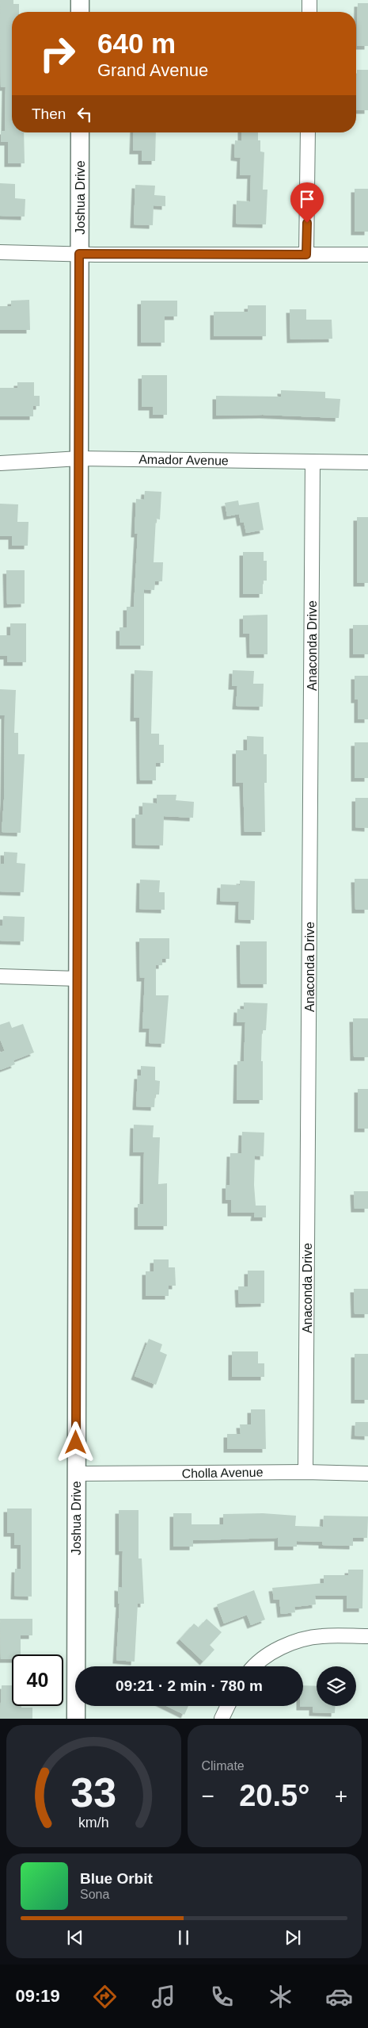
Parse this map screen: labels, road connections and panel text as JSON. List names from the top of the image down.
{
  "streets": {
    "street": [
      "Joshua Drive",
      "Amador Avenue",
      "Anaconda Drive",
      "Cholla Avenue"
    ]
  },
  "crossings": [
    ["Joshua Drive", "Amador Avenue"],
    ["Joshua Drive", "Cholla Avenue"],
    ["Amador Avenue", "Anaconda Drive"],
    ["Anaconda Drive", "Cholla Avenue"]
  ],
  "page": {
    "turn": ["640 m", "Grand Avenue"],
    "then": "Then",
    "limit": "40",
    "trip": "09:21 · 2 min · 780 m",
    "tile": "Climate",
    "heat": ["−", "20.5°", "+"],
    "song": ["Blue Orbit", "Sona"],
    "tabs": "09:19",
    "gauge": ["33", "km/h"]
  }
}
